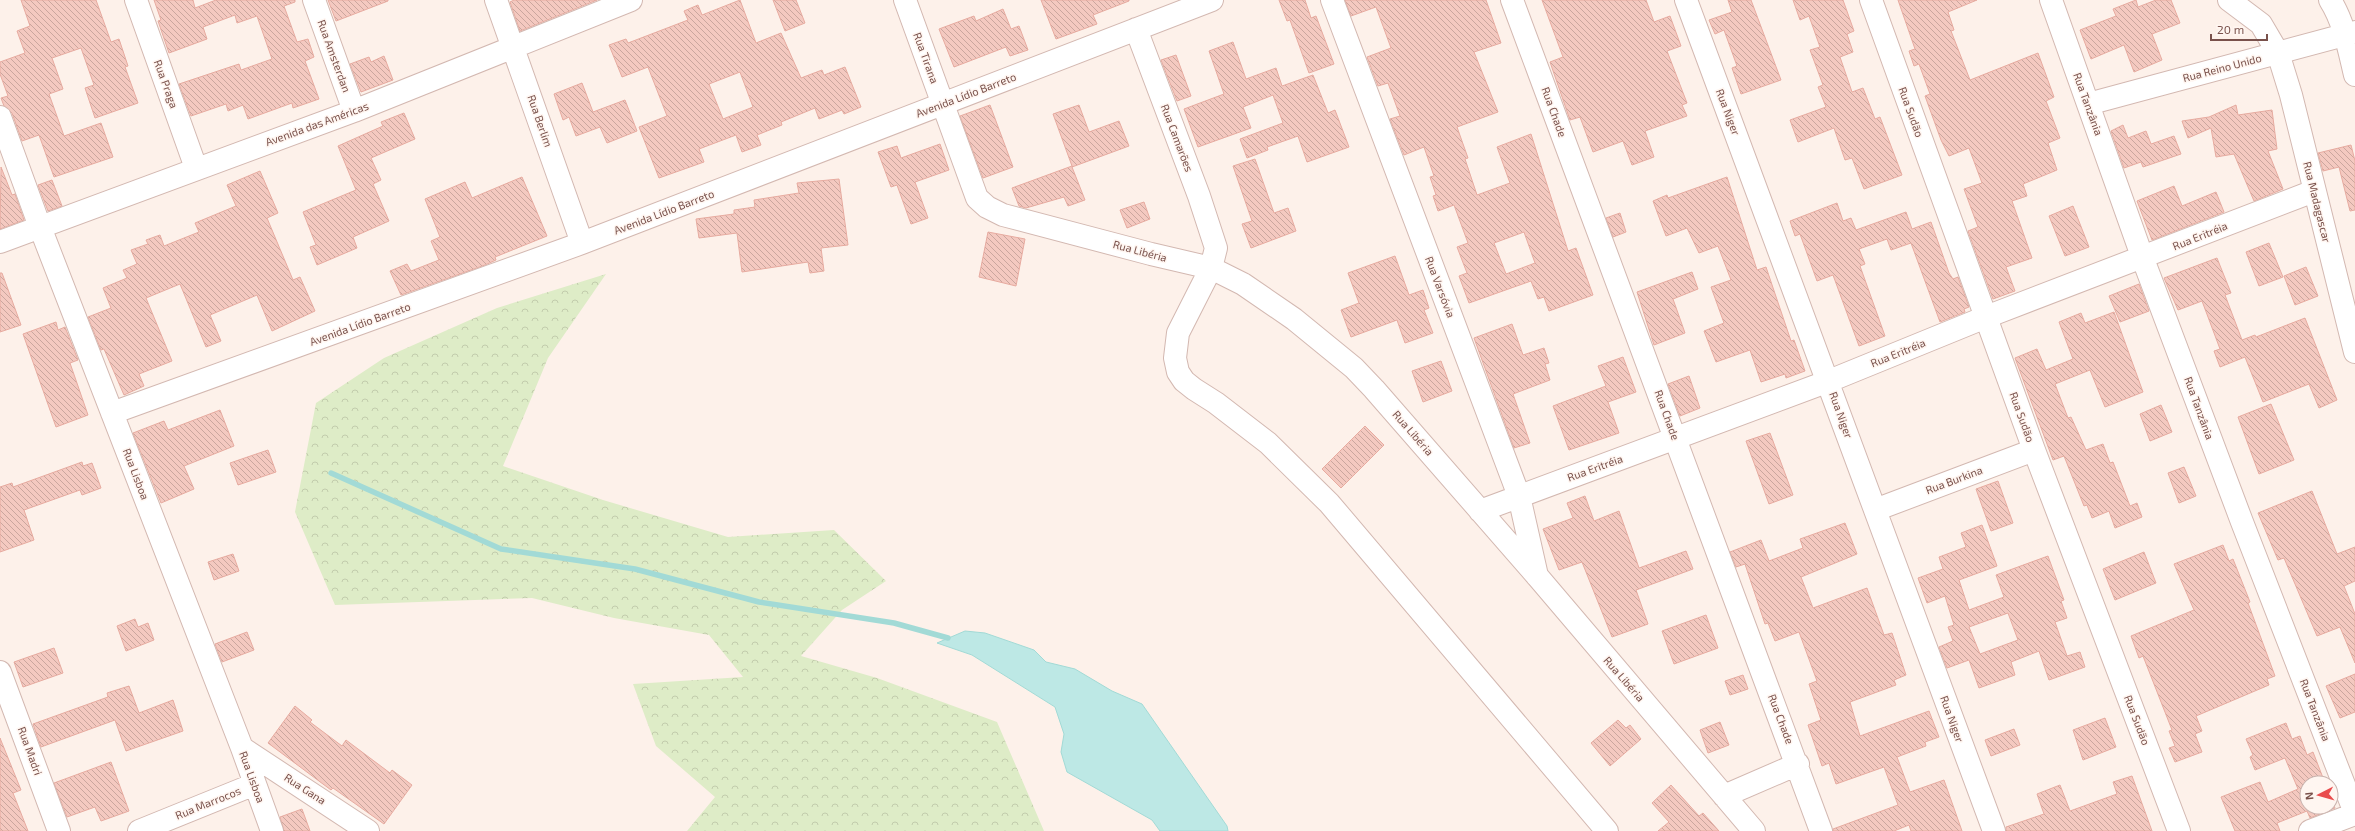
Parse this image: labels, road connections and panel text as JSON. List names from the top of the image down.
{
  "streets": {
    "street": [
      "Rua Amsterdan",
      "Rua Tirana",
      "Rua Reino Unido",
      "Rua Praga",
      "Avenida Lídio Barreto",
      "Rua Tanzânia",
      "Rua Chade",
      "Rua Niger",
      "Rua Sudão",
      "Rua Berlim",
      "Avenida das Américas",
      "Rua Camarões",
      "Rua Madagascar",
      "Rua Eritréia",
      "Rua Libéria",
      "Rua Varsóvia",
      "Rua Lisboa",
      "Rua Burkina",
      "Rua Madri",
      "Rua Gana",
      "Rua Marrocos"
    ]
  },
  "crossings": [
    ["Rua Amsterdan", "Avenida das Américas"],
    ["Rua Tirana", "Avenida Lídio Barreto"],
    ["Rua Tirana", "Rua Libéria"],
    ["Rua Reino Unido", "Rua Tanzânia"],
    ["Rua Reino Unido", "Rua Madagascar"],
    ["Rua Praga", "Avenida das Américas"],
    ["Avenida Lídio Barreto", "Rua Berlim"],
    ["Avenida Lídio Barreto", "Rua Camarões"],
    ["Avenida Lídio Barreto", "Rua Lisboa"],
    ["Rua Tanzânia", "Rua Eritréia"],
    ["Rua Chade", "Rua Eritréia"],
    ["Rua Niger", "Rua Eritréia"],
    ["Rua Niger", "Rua Burkina"],
    ["Rua Sudão", "Rua Eritréia"],
    ["Rua Sudão", "Rua Burkina"],
    ["Rua Berlim", "Avenida das Américas"],
    ["Avenida das Américas", "Rua Lisboa"],
    ["Rua Camarões", "Rua Libéria"],
    ["Rua Madagascar", "Rua Eritréia"],
    ["Rua Eritréia", "Rua Libéria"],
    ["Rua Eritréia", "Rua Varsóvia"],
    ["Rua Libéria", "Rua Varsóvia"],
    ["Rua Lisboa", "Rua Gana"],
    ["Rua Lisboa", "Rua Marrocos"]
  ],
  "scale_bar": "20 m",
  "north": "left"
}
